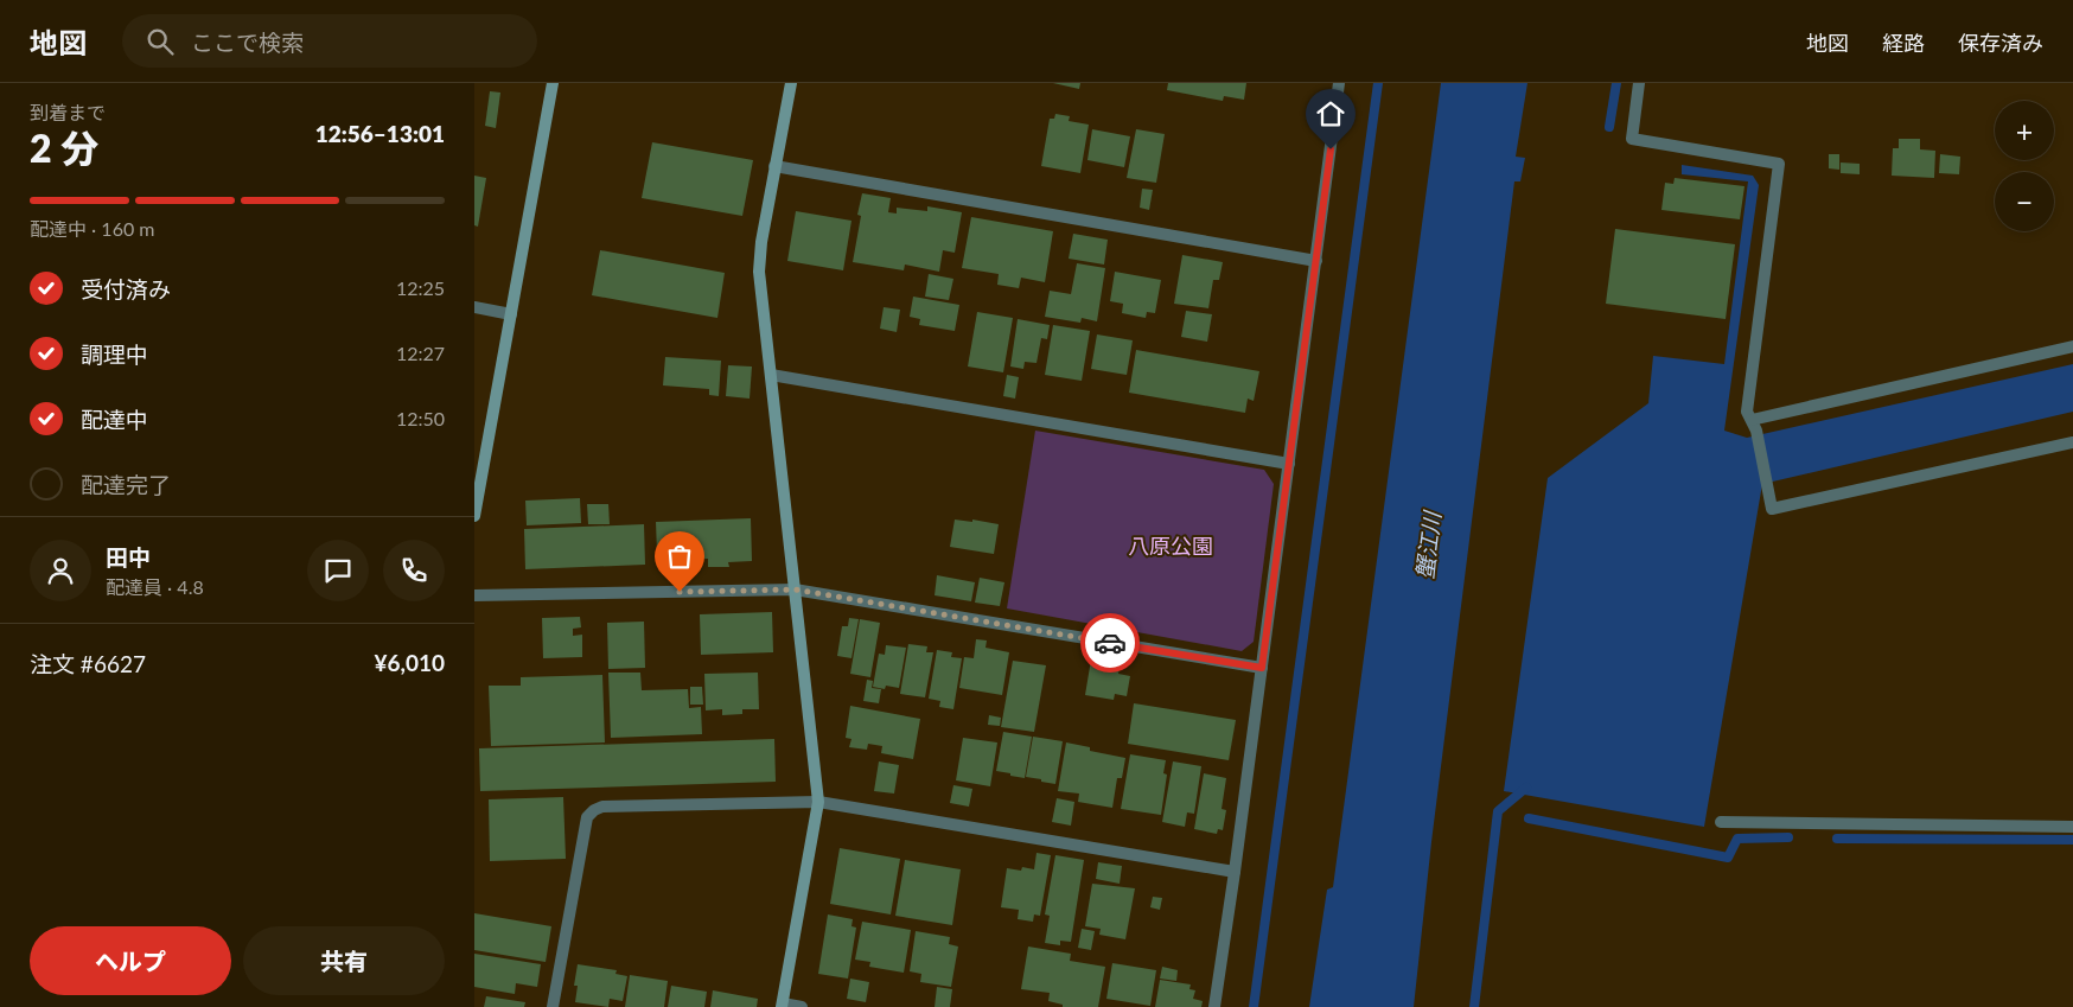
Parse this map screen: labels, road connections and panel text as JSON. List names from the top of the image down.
{
  "water": ["蟹江川"],
  "parks": ["八原公園"],
  "page": {
    "header": "地図",
    "search": "ここで検索",
    "nav": ["地図", "経路", "保存済み"],
    "heading": ["2 分", "到着まで", "12:56–13:01"],
    "panel": [
      "田中",
      "配達員 · 4.8",
      "注文 #6627",
      "¥6,010"
    ],
    "map_buttons": ["+", "−"],
    "bar": "配達中 · 160 m",
    "list": [
      ["受付済み", "12:25"],
      ["調理中", "12:27"],
      ["配達中", "12:50"],
      "配達完了"
    ],
    "buttons": ["ヘルプ", "共有"]
  }
}
